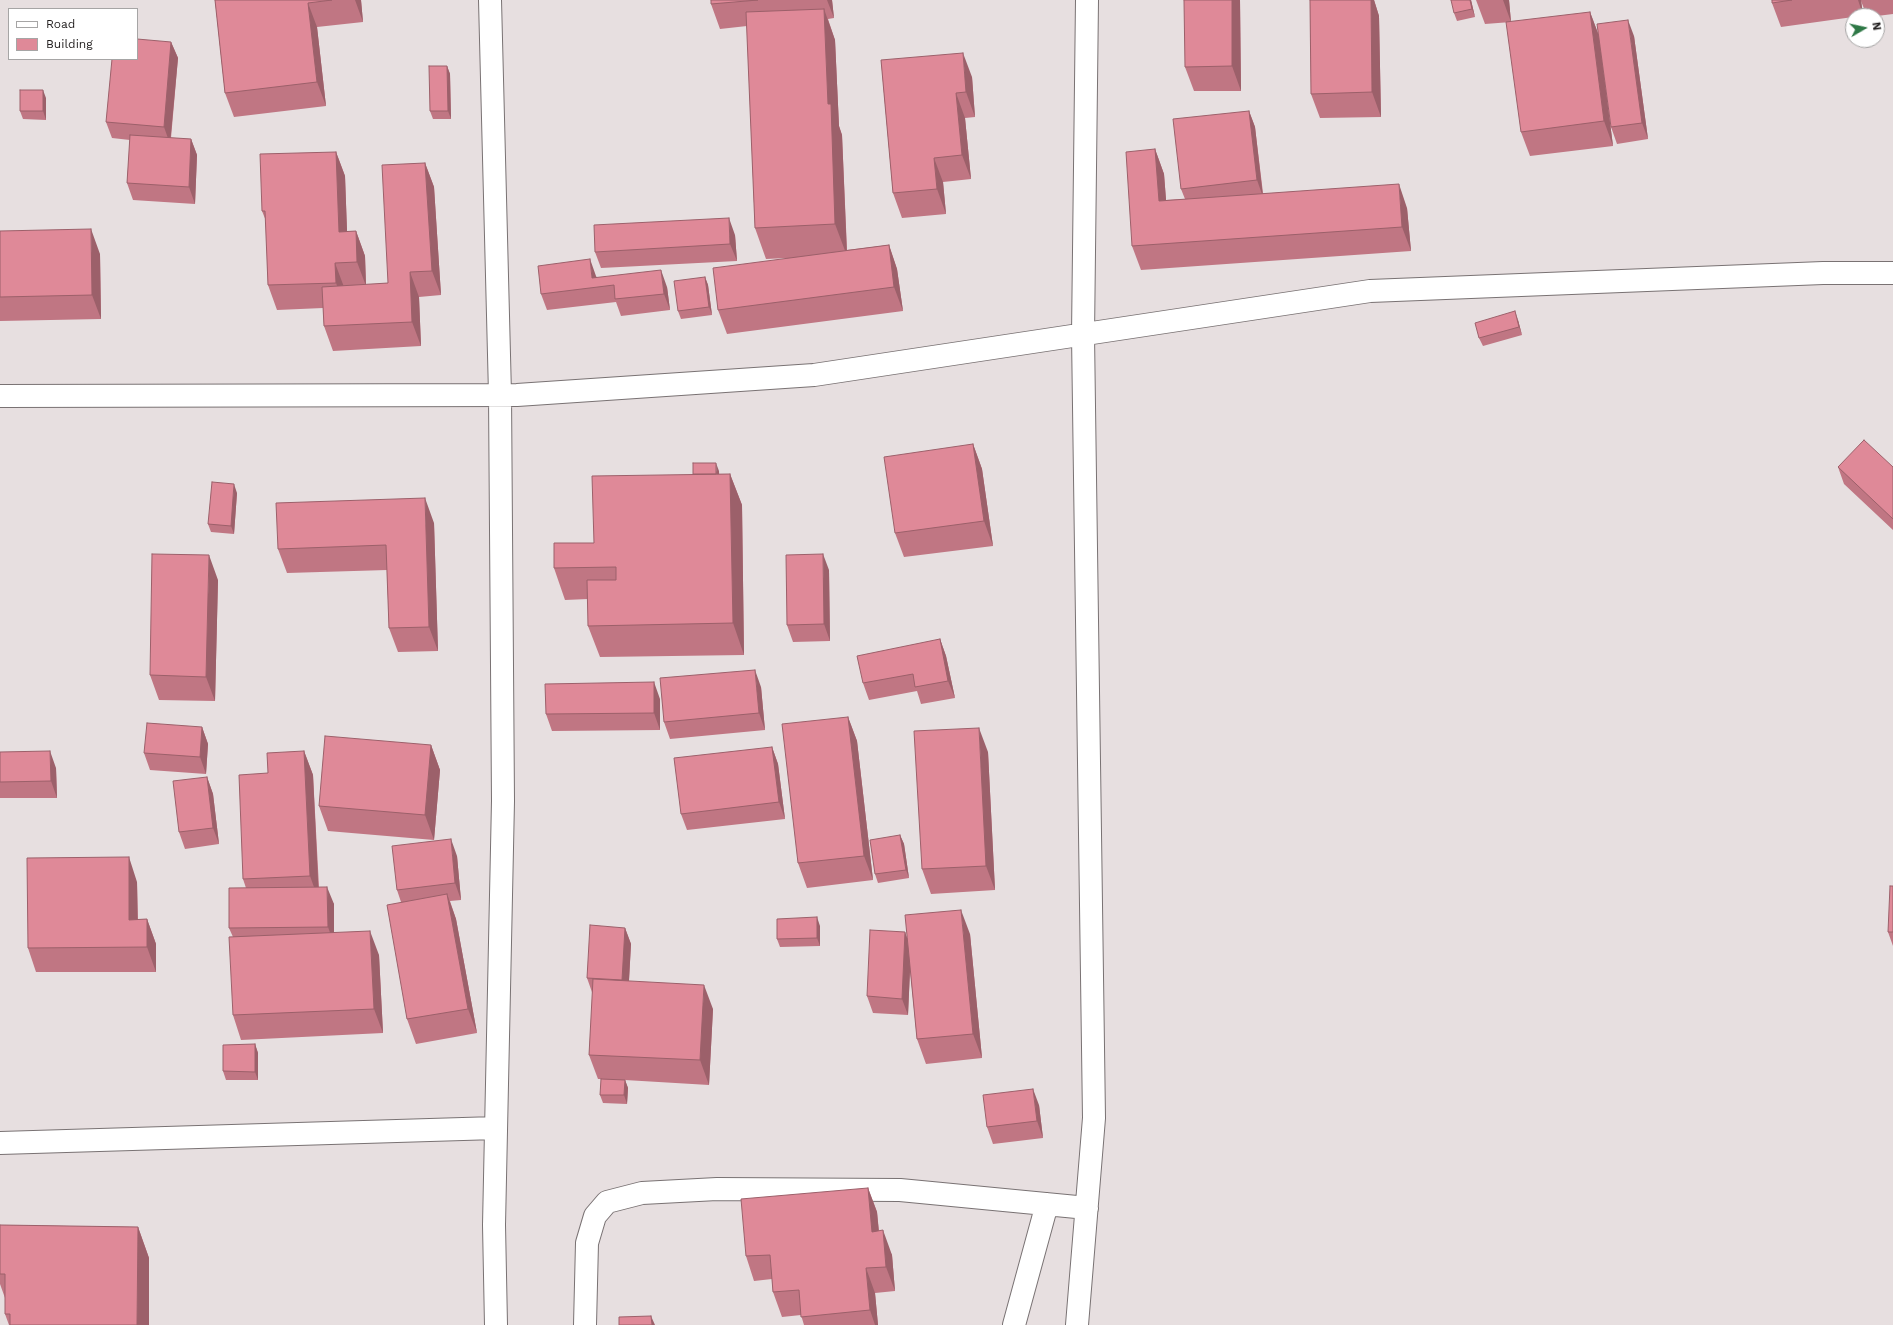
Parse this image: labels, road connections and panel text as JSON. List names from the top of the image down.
{
  "legend": ["Road", "Building"],
  "north": "right"
}
